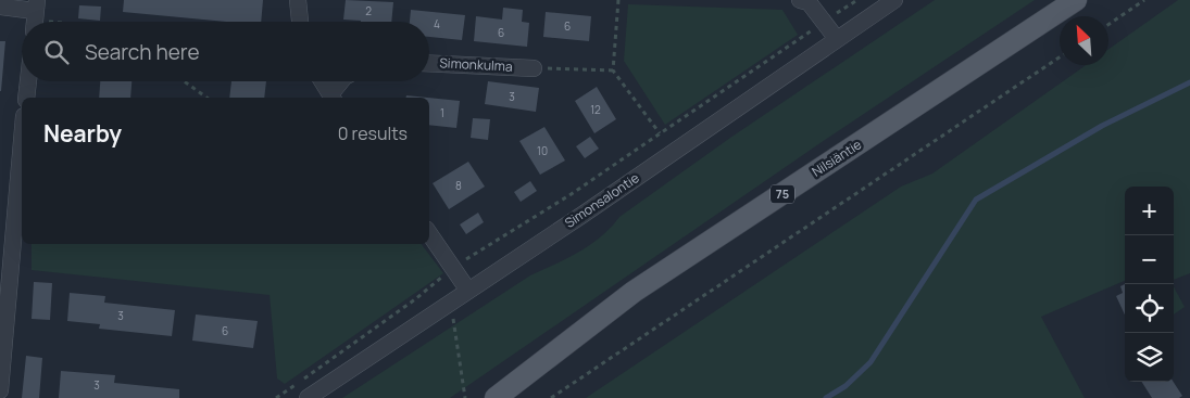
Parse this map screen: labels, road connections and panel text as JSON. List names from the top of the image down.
{
  "streets": {
    "main road": ["Nilsiäntie", "75"],
    "street": ["Simonkulma", "Simonsalontie"]
  },
  "house_numbers": [
    "2",
    "4",
    "6",
    "6",
    "3",
    "12",
    "1",
    "10",
    "8",
    "3",
    "6",
    "3"
  ],
  "north": "top left",
  "page": {
    "search": "Search here",
    "heading": ["Nearby", "0 results"],
    "map_buttons": ["+", "−"]
  }
}
